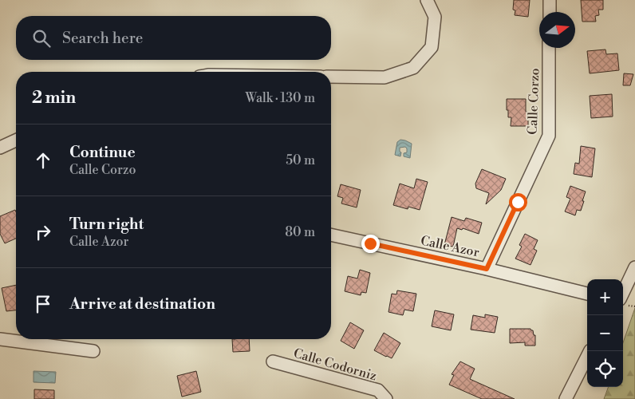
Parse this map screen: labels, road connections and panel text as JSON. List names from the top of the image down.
{
  "streets": {
    "street": ["Calle Corzo", "Calle Azor", "Calle Codorniz"]
  },
  "crossings": [
    ["Calle Corzo", "Calle Azor"]
  ],
  "north": "right",
  "page": {
    "search": "Search here",
    "heading": ["2 min", "Walk · 130 m"],
    "list": [
      ["Continue", "Calle Corzo", "50 m"],
      ["Turn right", "Calle Azor", "80 m"],
      "Arrive at destination"
    ],
    "map_buttons": ["+", "−"]
  }
}
